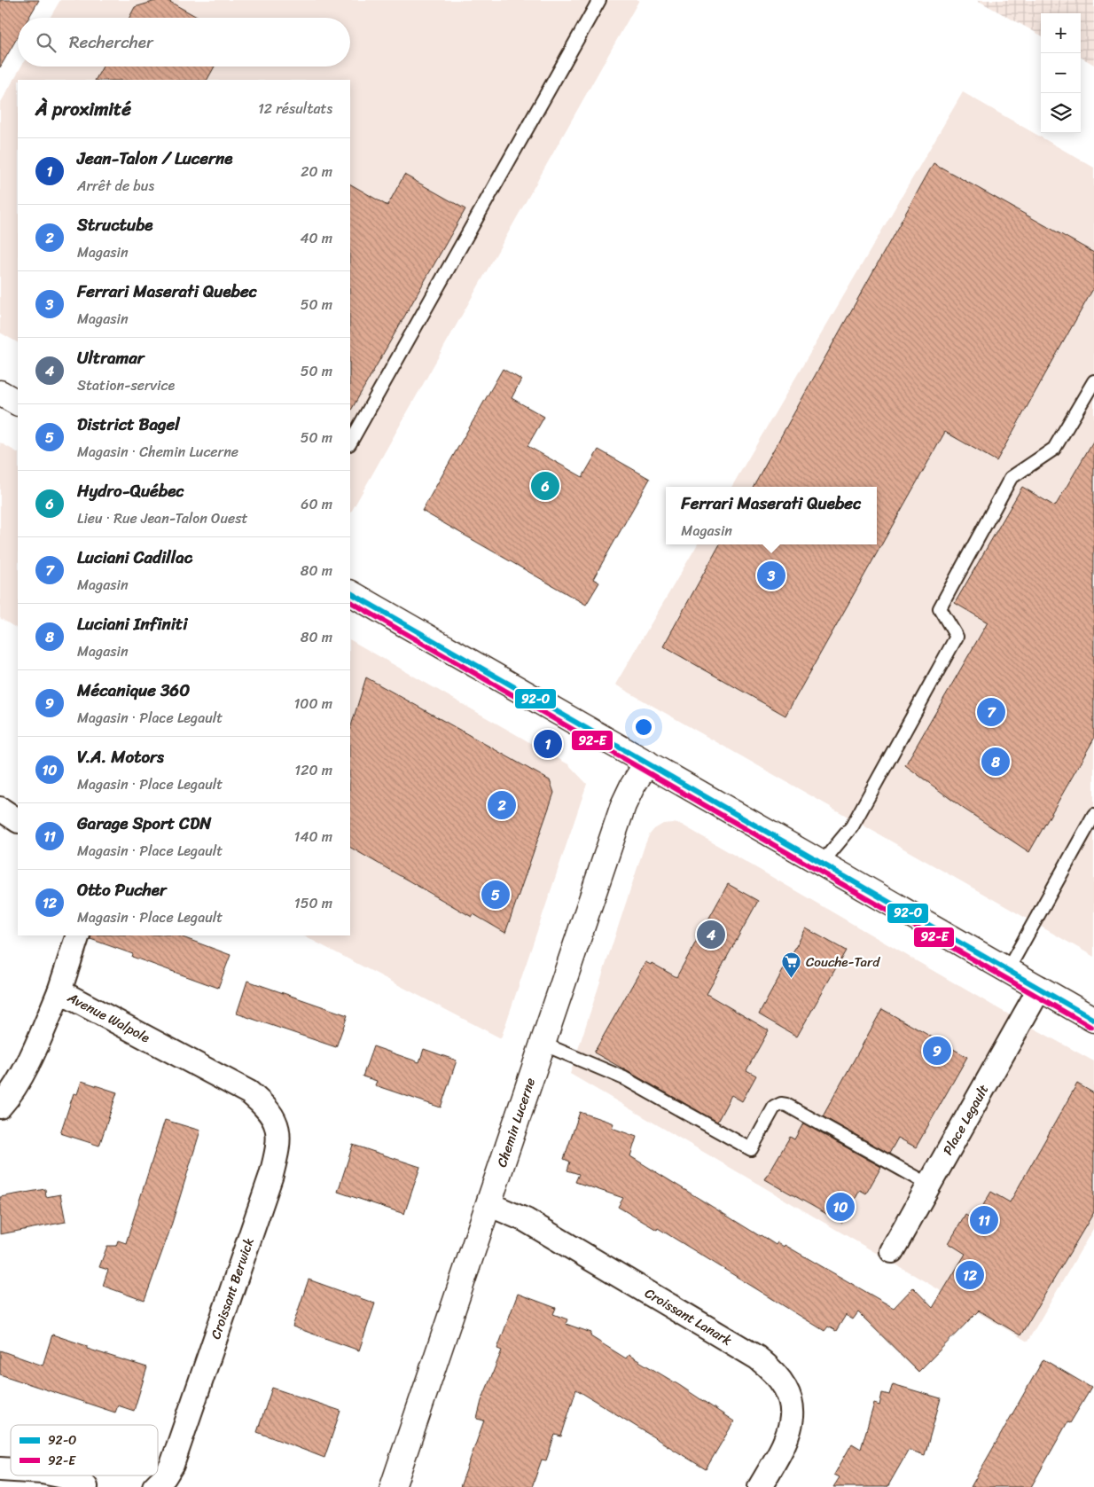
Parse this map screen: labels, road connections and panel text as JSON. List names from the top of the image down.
{
  "streets": {
    "main road": ["Chemin Lucerne"],
    "street": [
      "Avenue Walpole",
      "Place Legault",
      "Croissant Berwick",
      "Croissant Lanark"
    ]
  },
  "crossings": [
    ["Avenue Walpole", "Croissant Berwick"],
    ["Chemin Lucerne", "Croissant Lanark"]
  ],
  "places": {
    "supermarket": ["Couche-Tard"]
  },
  "lines": ["transit line 92-O", "transit line 92-E"],
  "legend": ["92-O", "92-E"],
  "page": {
    "map_buttons": ["+", "−"],
    "search": "Rechercher",
    "heading": ["À proximité", "12 résultats"],
    "list": [
      {
        "mark": "1",
        "name": "Jean-Talon / Lucerne",
        "note": "Arrêt de bus",
        "value": "20 m"
      },
      {
        "mark": "2",
        "name": "Structube",
        "note": "Magasin",
        "value": "40 m"
      },
      {
        "mark": "3",
        "name": "Ferrari Maserati Quebec",
        "note": "Magasin",
        "value": "50 m"
      },
      {
        "mark": "4",
        "name": "Ultramar",
        "note": "Station-service",
        "value": "50 m"
      },
      {
        "mark": "5",
        "name": "District Bagel",
        "note": "Magasin · Chemin Lucerne",
        "value": "50 m"
      },
      {
        "mark": "6",
        "name": "Hydro-Québec",
        "note": "Lieu · Rue Jean-Talon Ouest",
        "value": "60 m"
      },
      {
        "mark": "7",
        "name": "Luciani Cadillac",
        "note": "Magasin",
        "value": "80 m"
      },
      {
        "mark": "8",
        "name": "Luciani Infiniti",
        "note": "Magasin",
        "value": "80 m"
      },
      {
        "mark": "9",
        "name": "Mécanique 360",
        "note": "Magasin · Place Legault",
        "value": "100 m"
      },
      {
        "mark": "10",
        "name": "V.A. Motors",
        "note": "Magasin · Place Legault",
        "value": "120 m"
      },
      {
        "mark": "11",
        "name": "Garage Sport CDN",
        "note": "Magasin · Place Legault",
        "value": "140 m"
      },
      {
        "mark": "12",
        "name": "Otto Pucher",
        "note": "Magasin · Place Legault",
        "value": "150 m"
      }
    ],
    "pins": [
      "6",
      "3",
      "7",
      "1",
      "8",
      "2",
      "5",
      "4",
      "9",
      "10",
      "11",
      "12"
    ],
    "popup": ["Ferrari Maserati Quebec", "Magasin"]
  }
}
